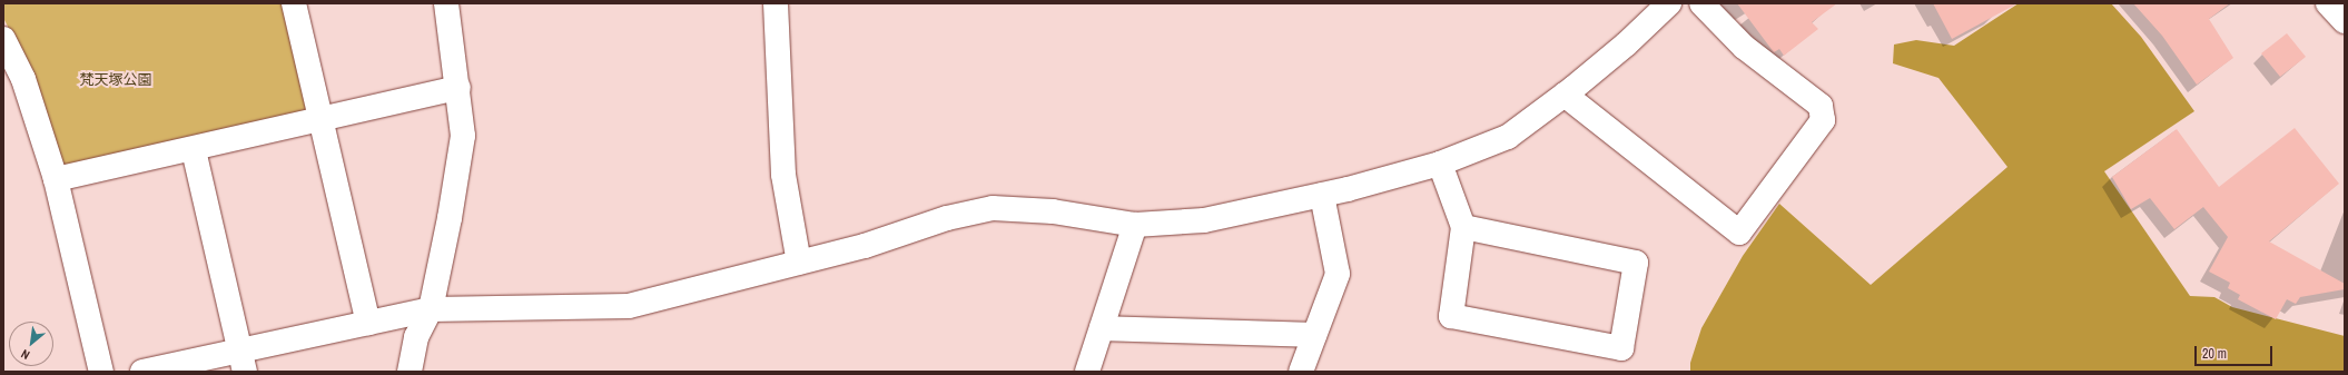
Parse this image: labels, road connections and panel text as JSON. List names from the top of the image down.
{
  "parks": ["梵天塚公園"],
  "scale_bar": "20 m",
  "north": "bottom left"
}
